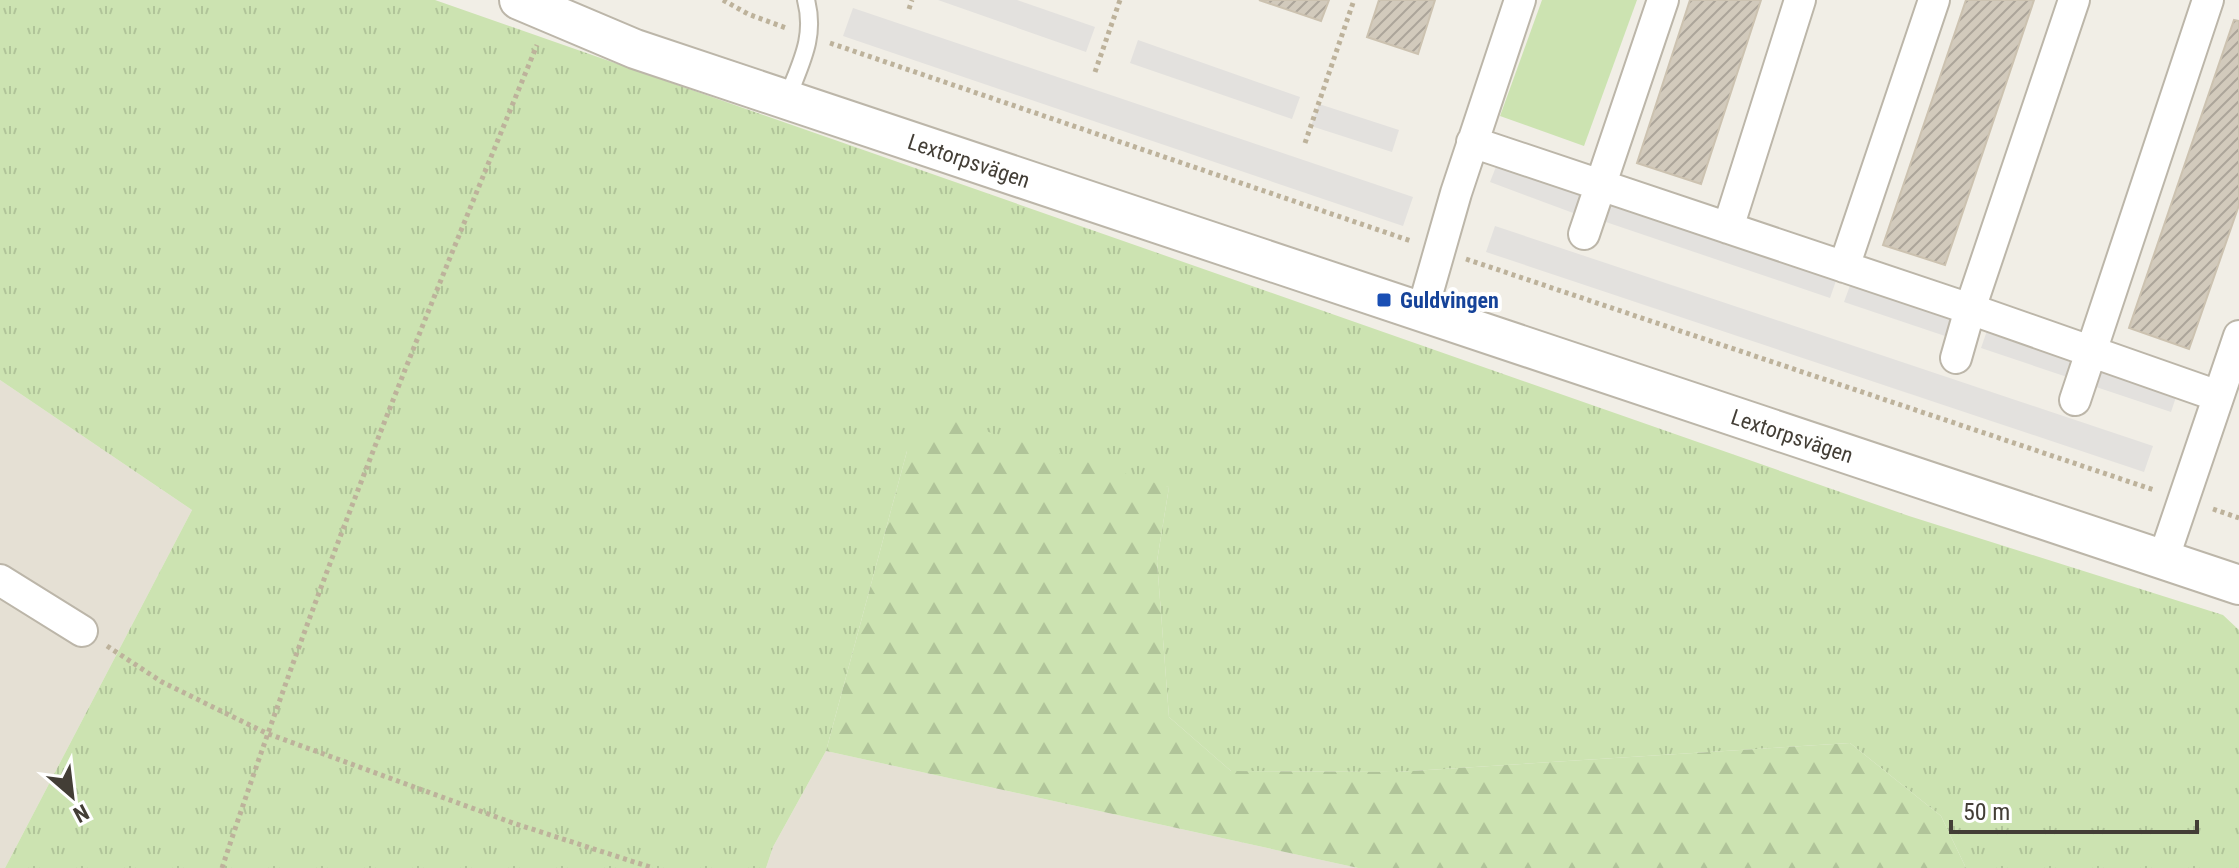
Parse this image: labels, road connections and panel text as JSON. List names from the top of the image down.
{
  "streets": {
    "street": ["Lextorpsvägen"]
  },
  "places": {
    "transit": ["Guldvingen"]
  },
  "scale_bar": "50 m",
  "north": "bottom right"
}
